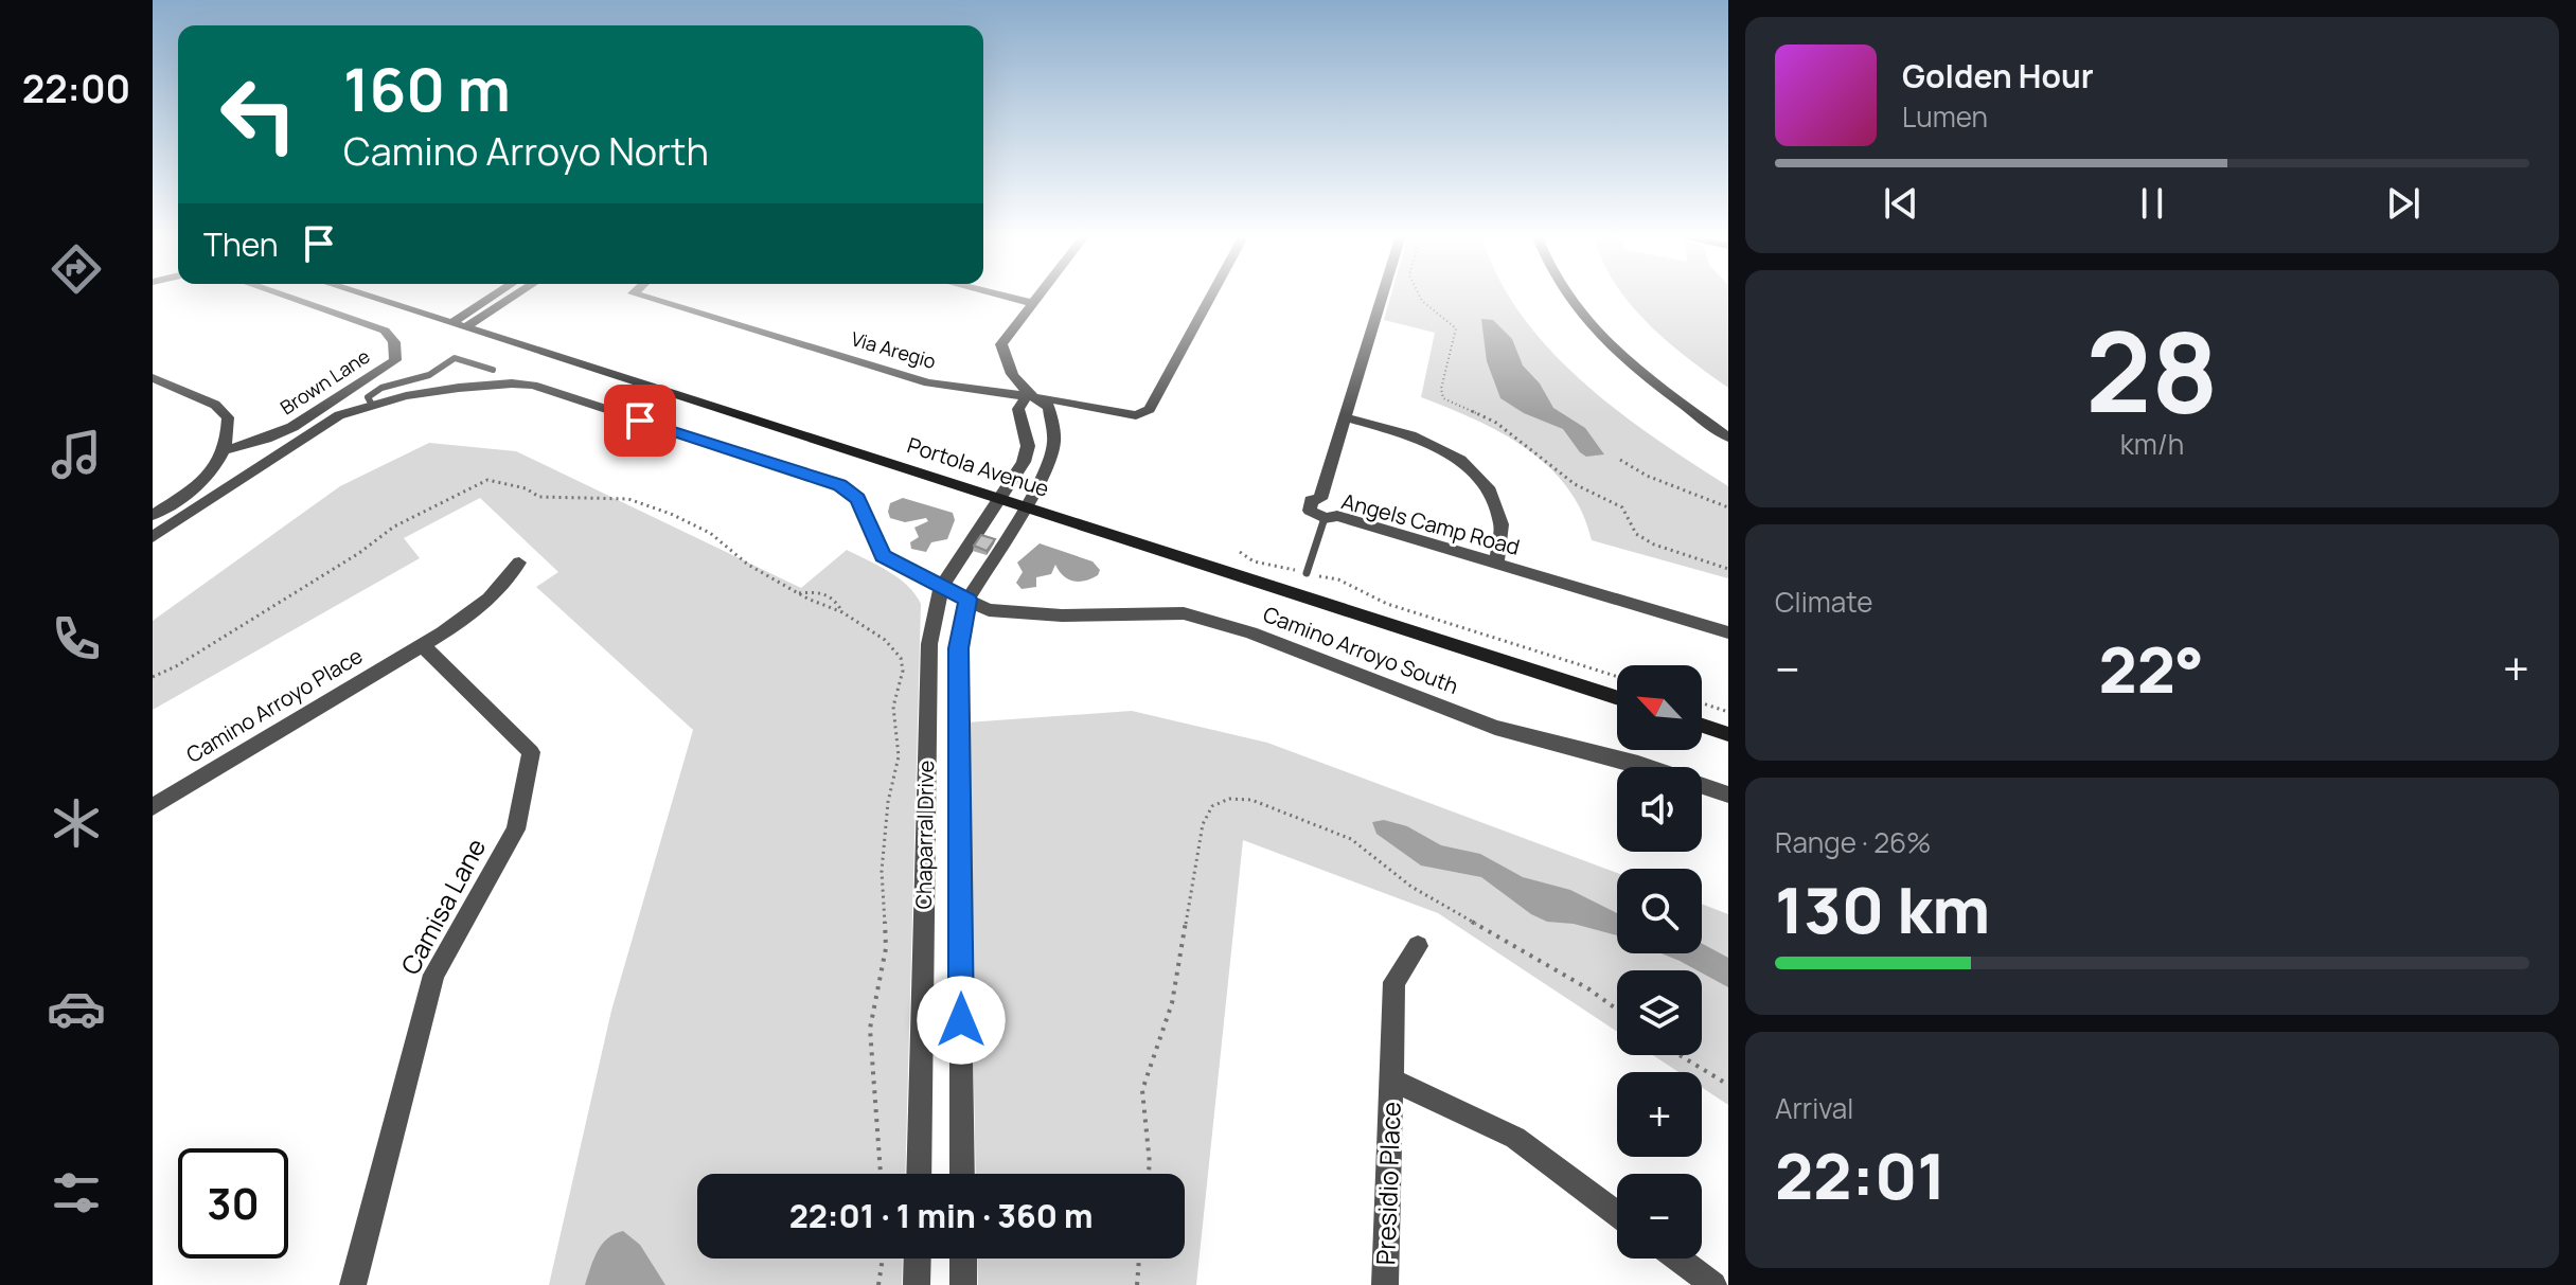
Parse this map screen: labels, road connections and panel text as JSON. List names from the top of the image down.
{
  "streets": {
    "main road": ["Portola Avenue"],
    "street": [
      "Via Aregio",
      "Brown Lane",
      "Angels Camp Road",
      "Camino Arroyo South",
      "Camino Arroyo Place",
      "Chaparral Drive",
      "Camisa Lane",
      "Presidio Place"
    ]
  },
  "crossings": [
    ["Via Aregio", "Chaparral Drive"],
    ["Portola Avenue", "Chaparral Drive"],
    ["Camino Arroyo South", "Chaparral Drive"],
    ["Camino Arroyo Place", "Camisa Lane"]
  ],
  "north": "top left",
  "page": {
    "tabs": "22:00",
    "turn": ["160 m", "Camino Arroyo North"],
    "song": ["Golden Hour", "Lumen"],
    "then": "Then",
    "tile": [
      ["28", "km/h"],
      "Climate",
      ["Range · 26%", "130 km"],
      ["Arrival", "22:01"]
    ],
    "heat": ["−", "22°", "+"],
    "map_buttons": ["+", "−"],
    "limit": "30",
    "trip": "22:01 · 1 min · 360 m"
  }
}
